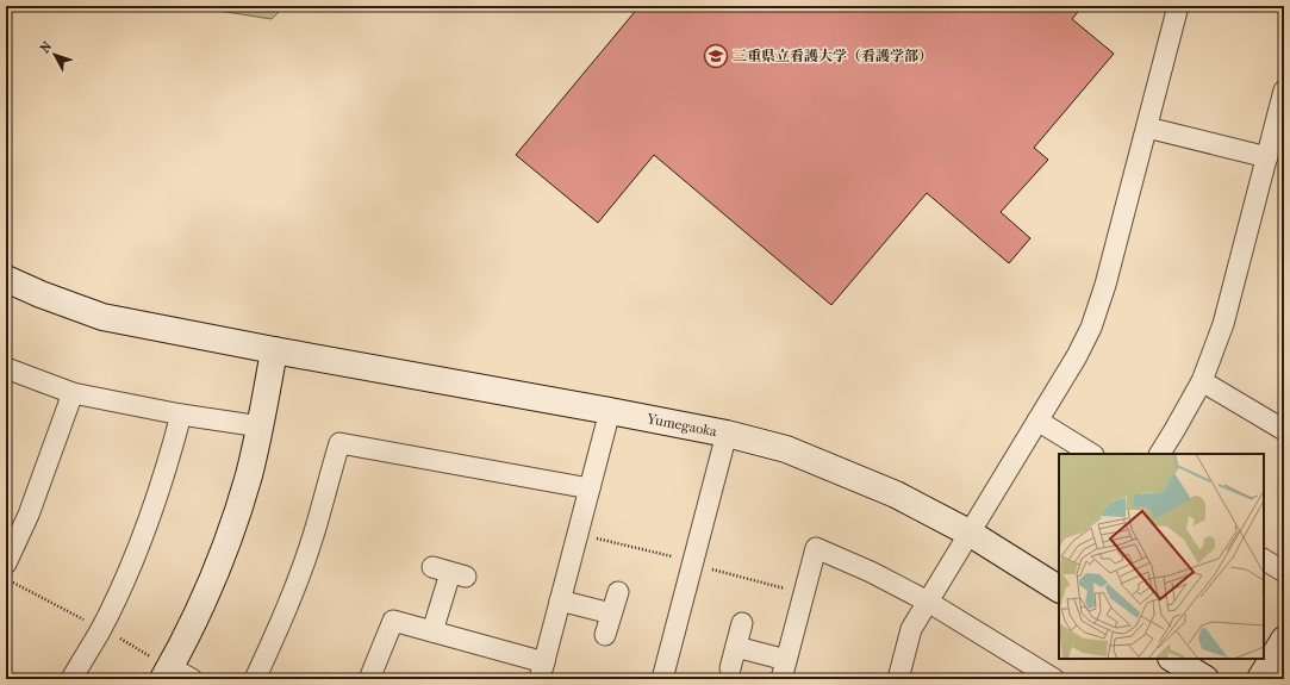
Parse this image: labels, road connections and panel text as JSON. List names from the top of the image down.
{
  "streets": {
    "street": ["Yumegaoka"]
  },
  "places": {
    "school or university": ["三重県立看護大学（看護学部）"]
  },
  "north": "top left"
}
